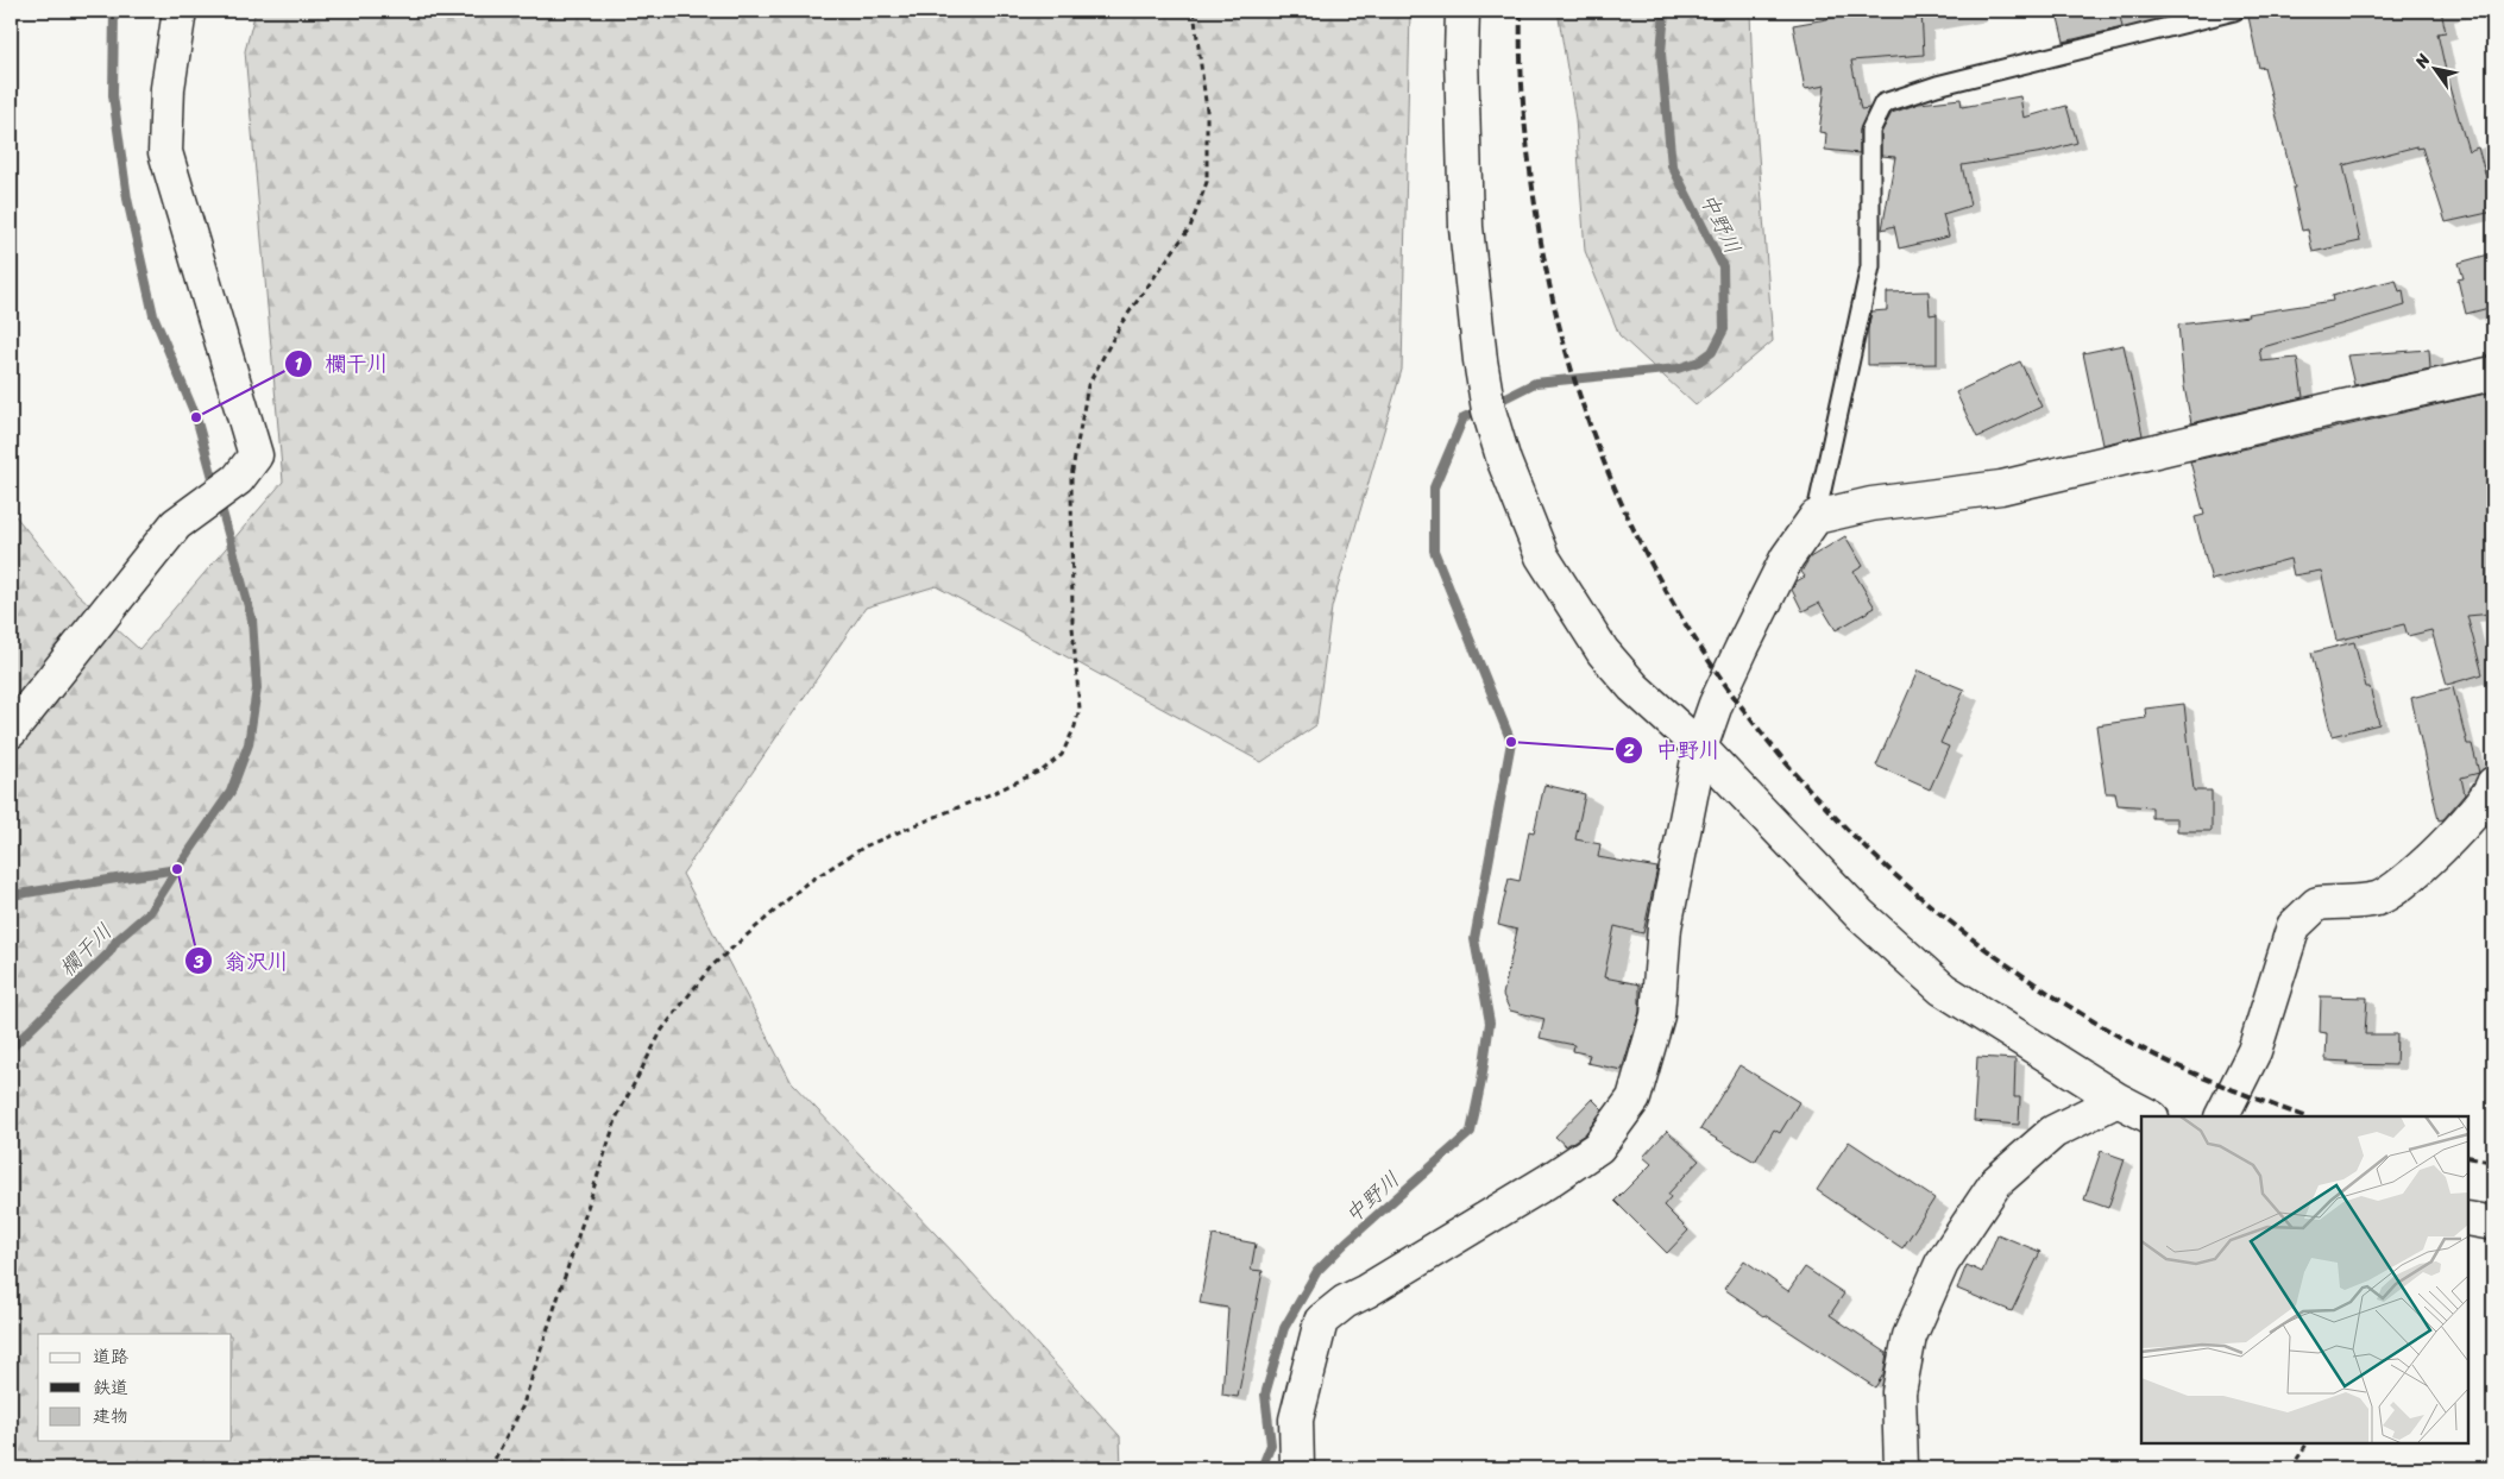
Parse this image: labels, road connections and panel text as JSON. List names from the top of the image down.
{
  "water": ["中野川", "欄干川"],
  "places": ["欄干川", "中野川", "翁沢川"],
  "legend": ["道路", "鉄道", "建物"],
  "north": "top left"
}
